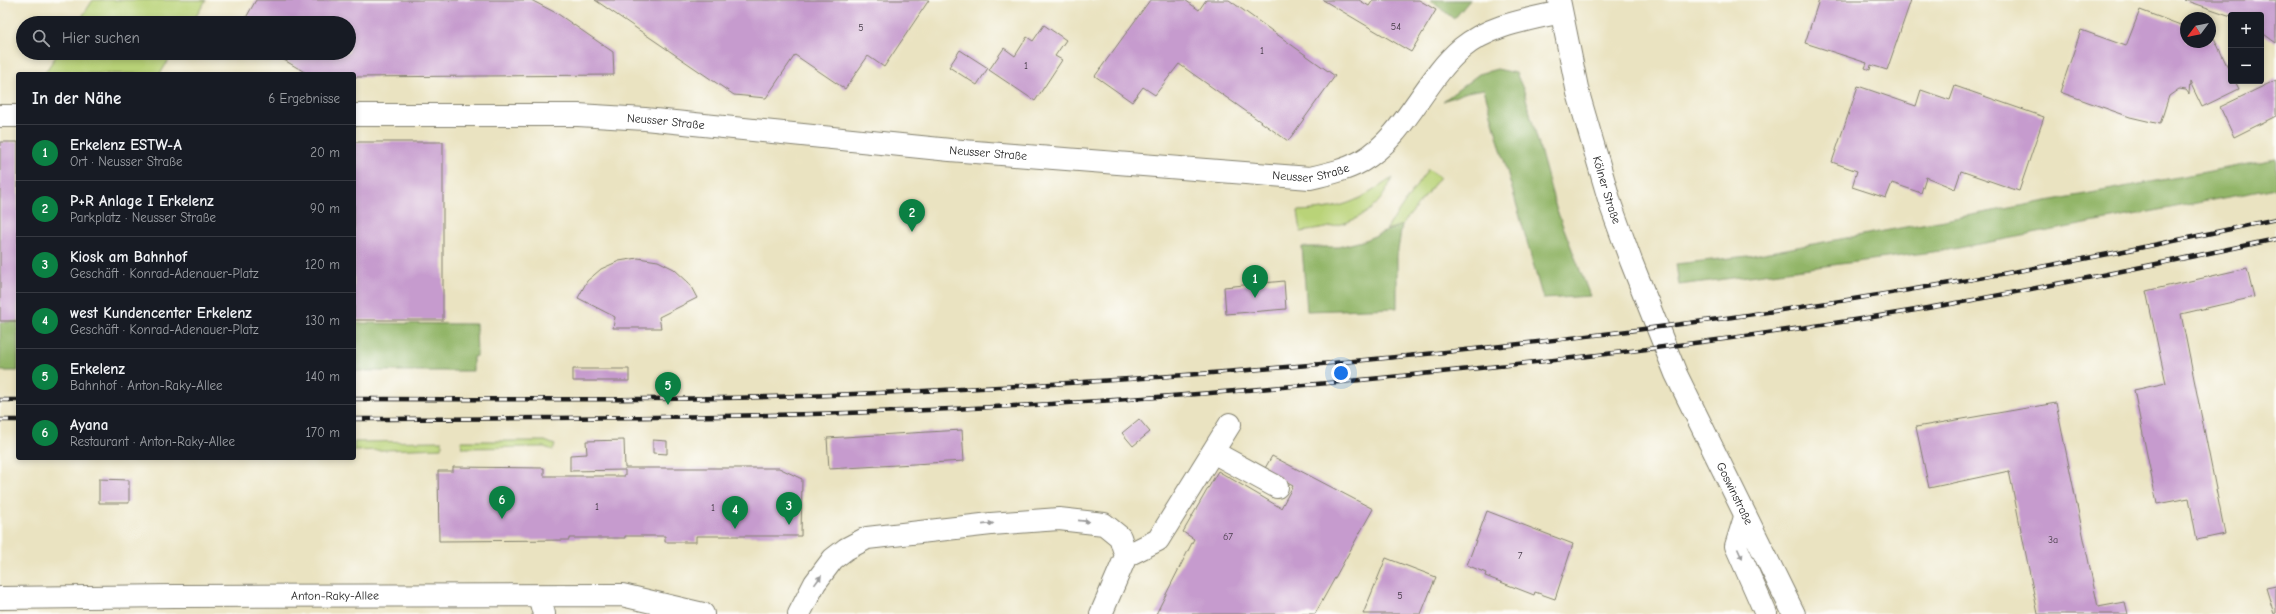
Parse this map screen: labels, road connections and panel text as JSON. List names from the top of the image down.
{
  "streets": {
    "street": [
      "Neusser Straße",
      "Kölner Straße",
      "Goswinstraße",
      "Anton-Raky-Allee"
    ]
  },
  "crossings": [
    ["Neusser Straße", "Kölner Straße"],
    ["Kölner Straße", "Goswinstraße"]
  ],
  "house_numbers": [
    "54",
    "5",
    "1",
    "1",
    "1",
    "1",
    "67",
    "3a",
    "7",
    "5"
  ],
  "north": "bottom left",
  "page": {
    "map_buttons": ["+", "−"],
    "search": "Hier suchen",
    "heading": ["In der Nähe", "6 Ergebnisse"],
    "list": [
      {
        "mark": "1",
        "name": "Erkelenz ESTW-A",
        "note": "Ort · Neusser Straße",
        "value": "20 m"
      },
      {
        "mark": "2",
        "name": "P+R Anlage I Erkelenz",
        "note": "Parkplatz · Neusser Straße",
        "value": "90 m"
      },
      {
        "mark": "3",
        "name": "Kiosk am Bahnhof",
        "note": "Geschäft · Konrad-Adenauer-Platz",
        "value": "120 m"
      },
      {
        "mark": "4",
        "name": "west Kundencenter Erkelenz",
        "note": "Geschäft · Konrad-Adenauer-Platz",
        "value": "130 m"
      },
      {
        "mark": "5",
        "name": "Erkelenz",
        "note": "Bahnhof · Anton-Raky-Allee",
        "value": "140 m"
      },
      {
        "mark": "6",
        "name": "Ayana",
        "note": "Restaurant · Anton-Raky-Allee",
        "value": "170 m"
      }
    ],
    "pins": [
      "2",
      "1",
      "5",
      "6",
      "3",
      "4"
    ]
  }
}
